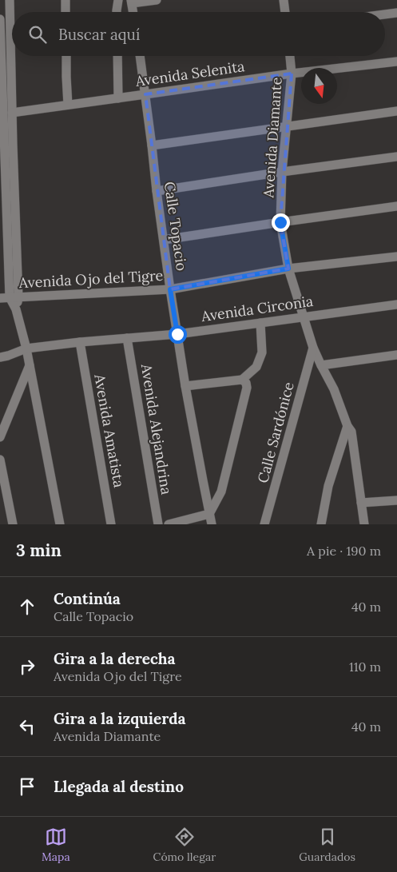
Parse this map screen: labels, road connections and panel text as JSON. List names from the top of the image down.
{
  "streets": {
    "street": [
      "Avenida Selenita",
      "Avenida Diamante",
      "Calle Topacio",
      "Avenida Ojo del Tigre",
      "Avenida Circonia",
      "Avenida Alejandrina",
      "Avenida Amatista",
      "Calle Sardónice"
    ]
  },
  "crossings": [
    ["Avenida Selenita", "Avenida Diamante"],
    ["Avenida Selenita", "Calle Topacio"],
    ["Avenida Diamante", "Avenida Ojo del Tigre"],
    ["Avenida Diamante", "Avenida Circonia"],
    ["Avenida Diamante", "Calle Sardónice"],
    ["Calle Topacio", "Avenida Ojo del Tigre"],
    ["Calle Topacio", "Avenida Circonia"],
    ["Avenida Circonia", "Avenida Alejandrina"],
    ["Avenida Circonia", "Avenida Amatista"]
  ],
  "north": "bottom",
  "page": {
    "search": "Buscar aquí",
    "heading": ["3 min", "A pie · 190 m"],
    "list": [
      ["Continúa", "Calle Topacio", "40 m"],
      ["Gira a la derecha", "Avenida Ojo del Tigre", "110 m"],
      ["Gira a la izquierda", "Avenida Diamante", "40 m"],
      "Llegada al destino"
    ],
    "nav": ["Mapa", "Cómo llegar", "Guardados"]
  }
}
